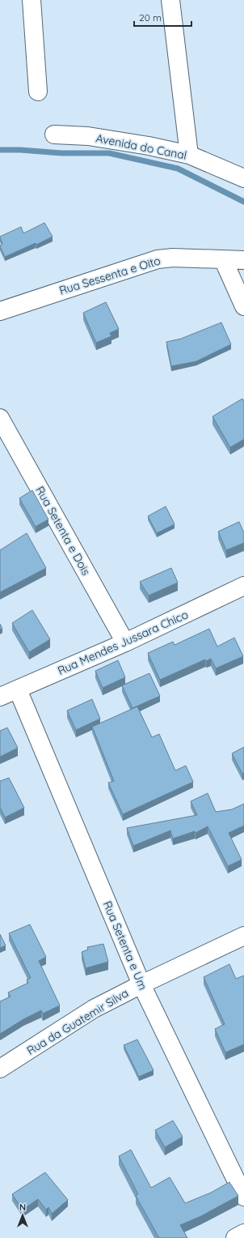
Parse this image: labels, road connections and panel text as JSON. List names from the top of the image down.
{
  "streets": {
    "street": [
      "Avenida do Canal",
      "Rua Sessenta e Oito",
      "Rua Setenta e Dois",
      "Rua Mendes Jussara Chico",
      "Rua Setenta e Um",
      "Rua da Guatemir Silva"
    ]
  },
  "crossings": [
    ["Rua Setenta e Dois", "Rua Mendes Jussara Chico"],
    ["Rua Mendes Jussara Chico", "Rua Setenta e Um"],
    ["Rua Setenta e Um", "Rua da Guatemir Silva"]
  ],
  "scale_bar": "20 m",
  "north": "top"
}
